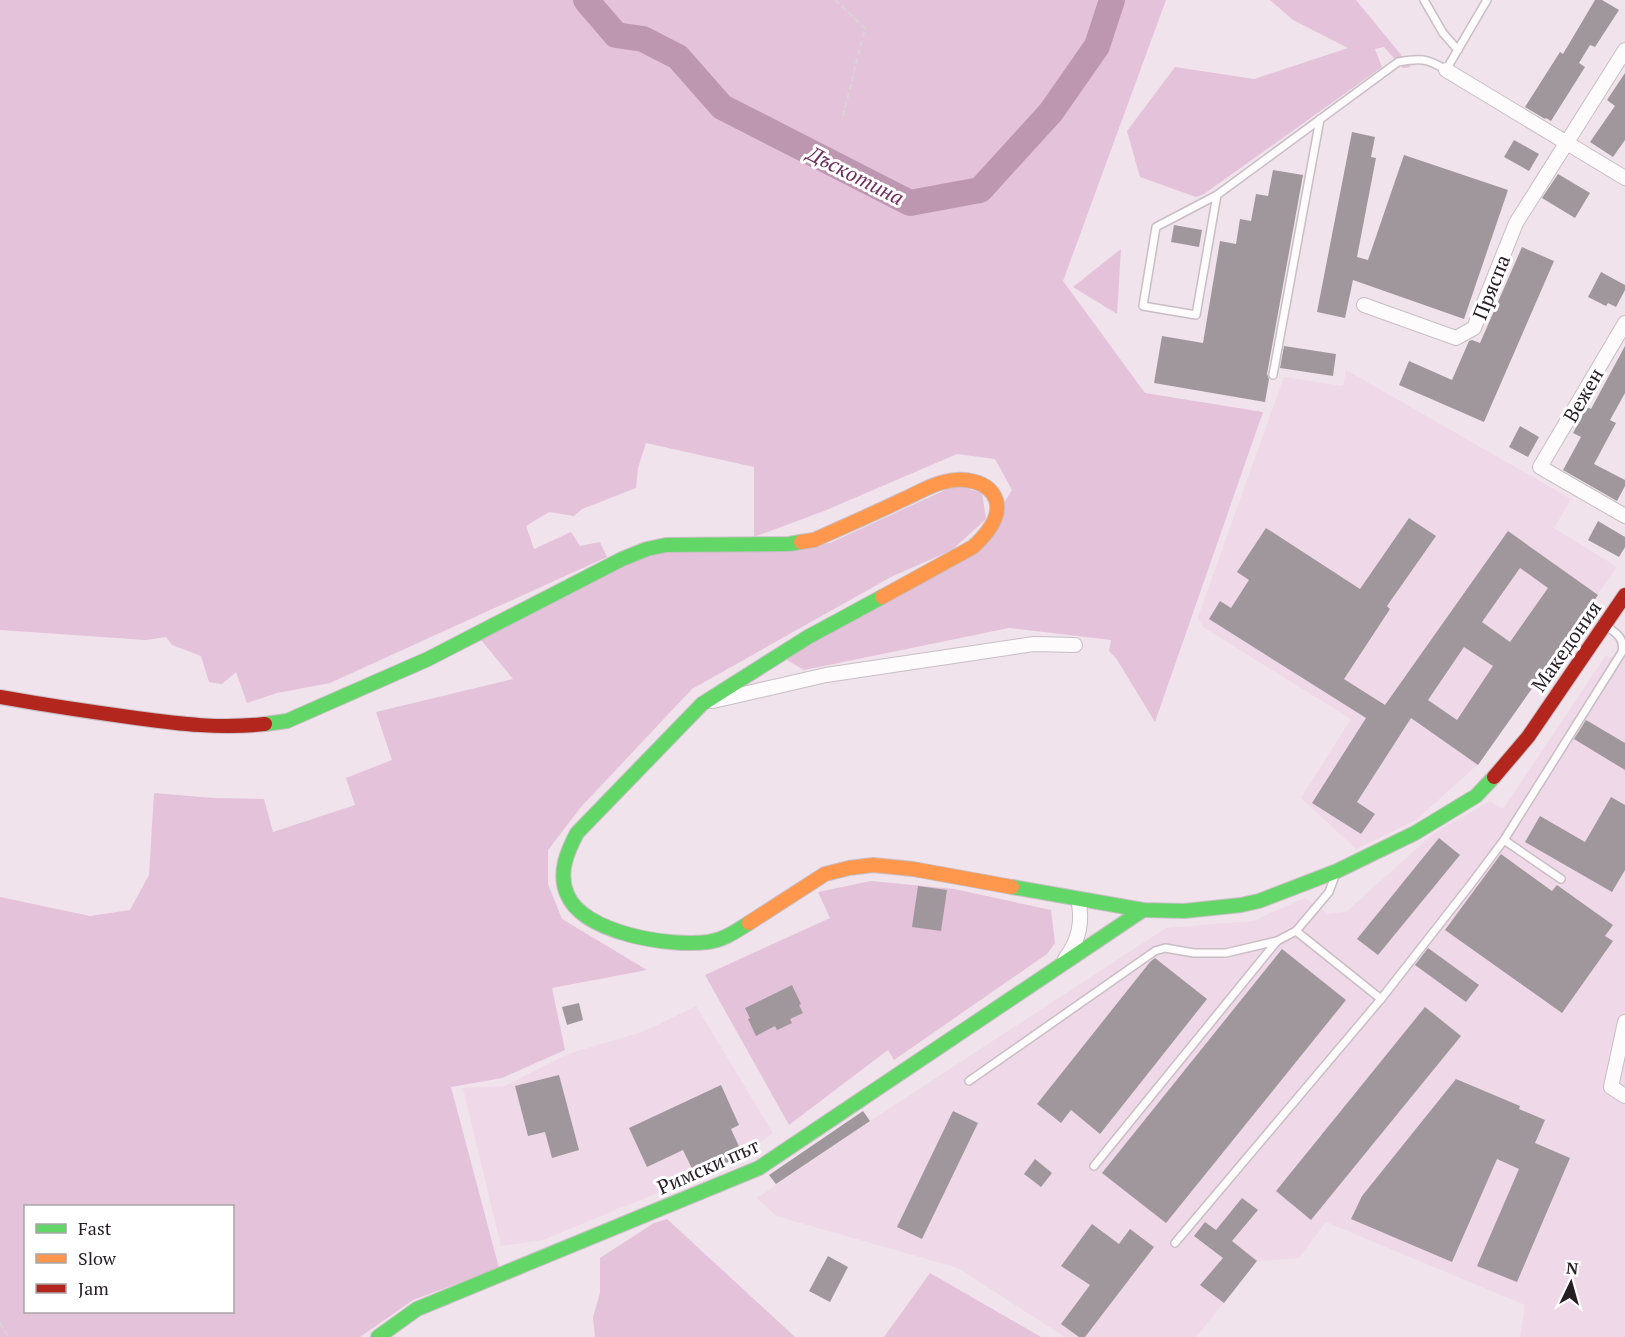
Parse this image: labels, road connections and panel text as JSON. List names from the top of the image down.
{
  "streets": {
    "street": [
      "Пряспа",
      "Вежен",
      "Македония",
      "Римски път"
    ]
  },
  "crossings": [
    ["Македония", "Римски път"]
  ],
  "water": ["Дъскотина"],
  "legend": ["Fast", "Slow", "Jam"],
  "north": "top"
}
